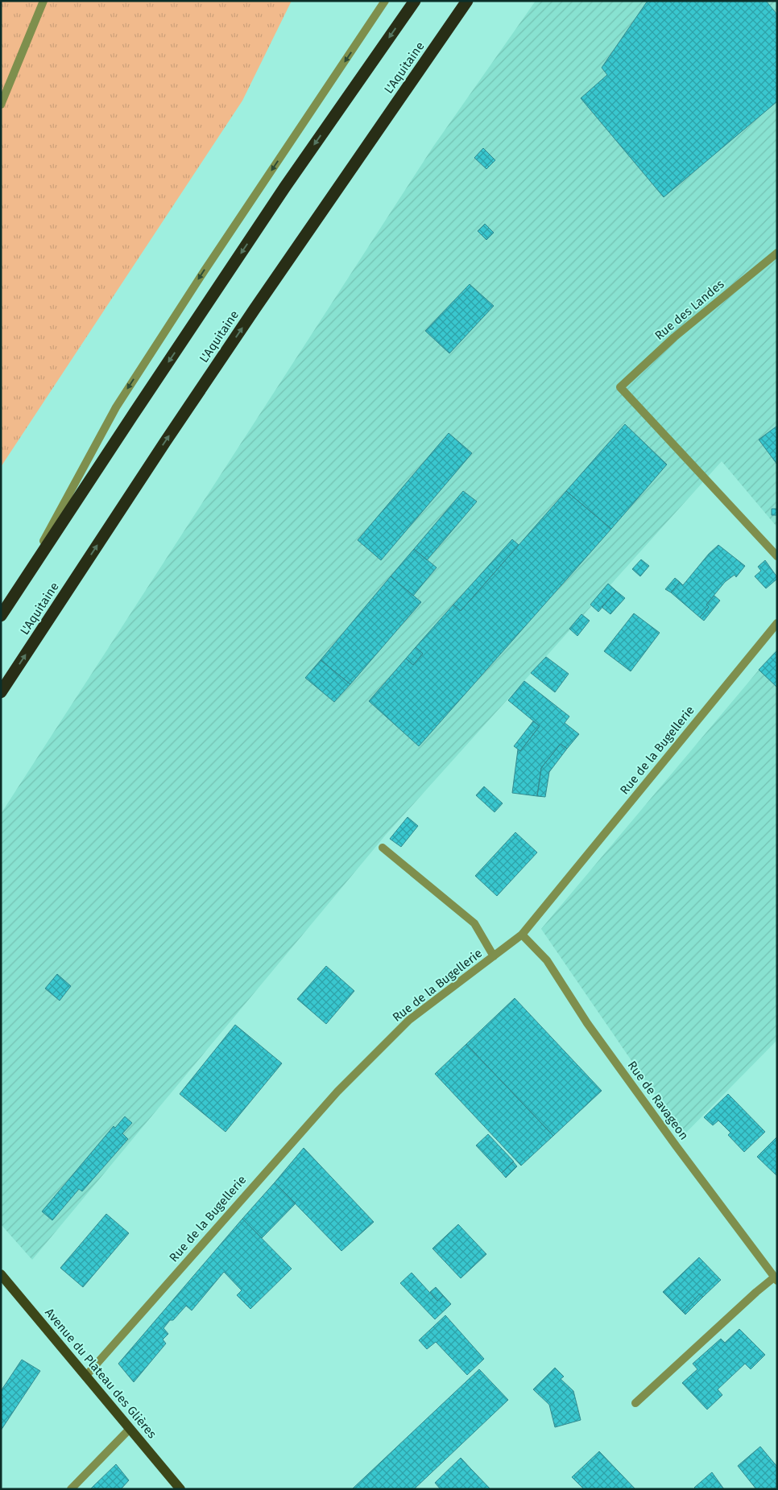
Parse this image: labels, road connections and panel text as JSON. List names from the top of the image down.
{
  "streets": {
    "highway": ["L'Aquitaine"],
    "main road": ["Avenue du Plateau des Glières"],
    "street": ["Rue des Landes", "Rue de la Bugellerie", "Rue de Ravageon"]
  },
  "crossings": [
    ["Rue de la Bugellerie", "Rue de Ravageon"],
    ["Rue de la Bugellerie", "Avenue du Plateau des Glières"]
  ]
}
